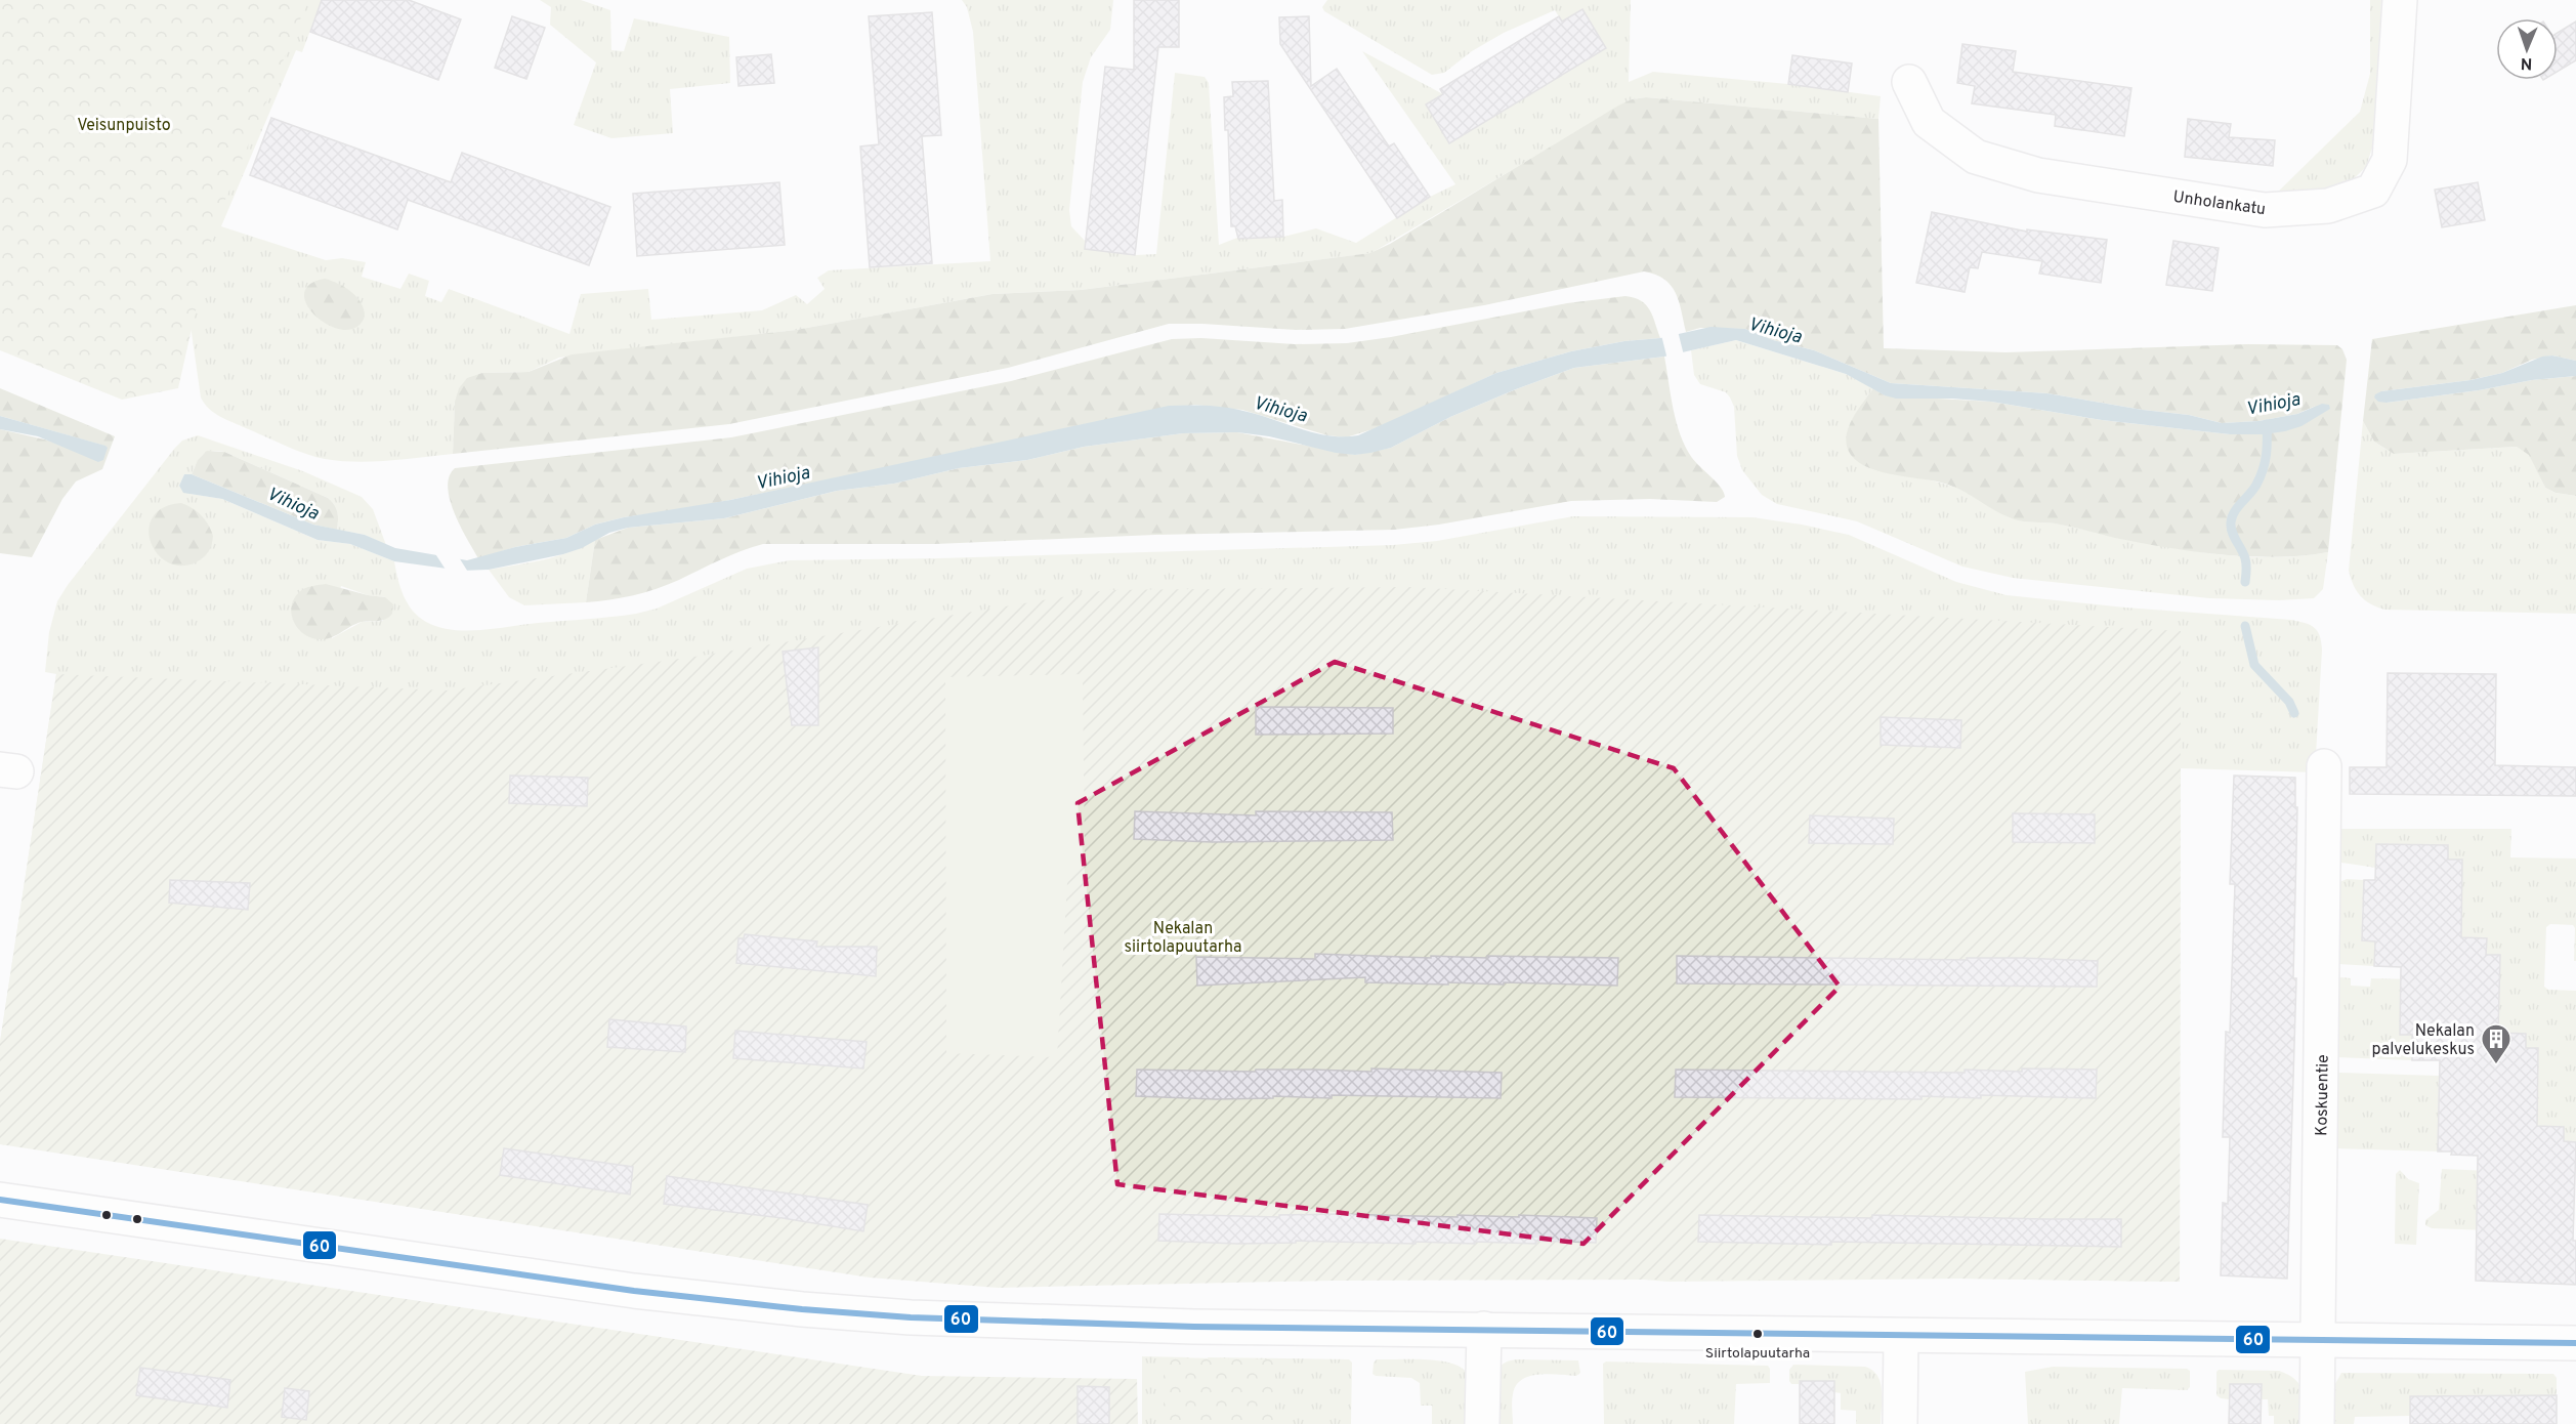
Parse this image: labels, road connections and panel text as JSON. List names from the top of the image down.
{
  "streets": {
    "street": ["Unholankatu", "Koskuentie"]
  },
  "water": ["Vihioja"],
  "parks": ["Veisunpuisto", "Nekalan siirtolapuutarha"],
  "places": {
    "building": ["Nekalan palvelukeskus"],
    "other": ["Siirtolapuutarha"]
  },
  "lines": ["transit line 60"],
  "north": "bottom"
}
